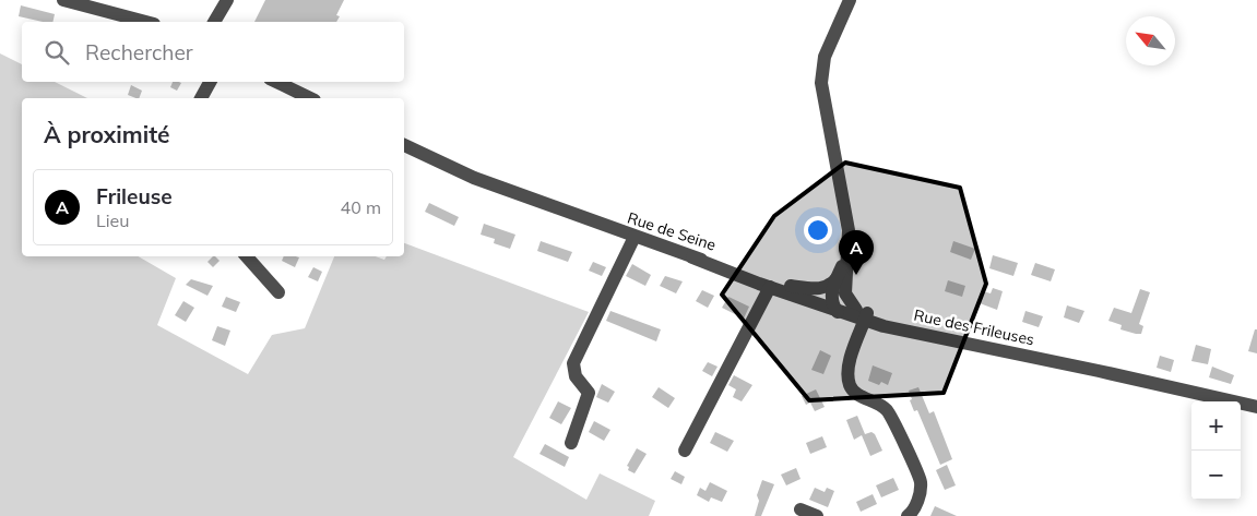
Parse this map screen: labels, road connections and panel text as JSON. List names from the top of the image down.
{
  "streets": {
    "street": ["Rue de Seine", "Rue des Frileuses"]
  },
  "north": "top left",
  "page": {
    "search": "Rechercher",
    "heading": "À proximité",
    "list": [
      {
        "mark": "A",
        "name": "Frileuse",
        "note": "Lieu",
        "value": "40 m"
      }
    ],
    "pins": "A",
    "map_buttons": ["+", "−"]
  }
}
